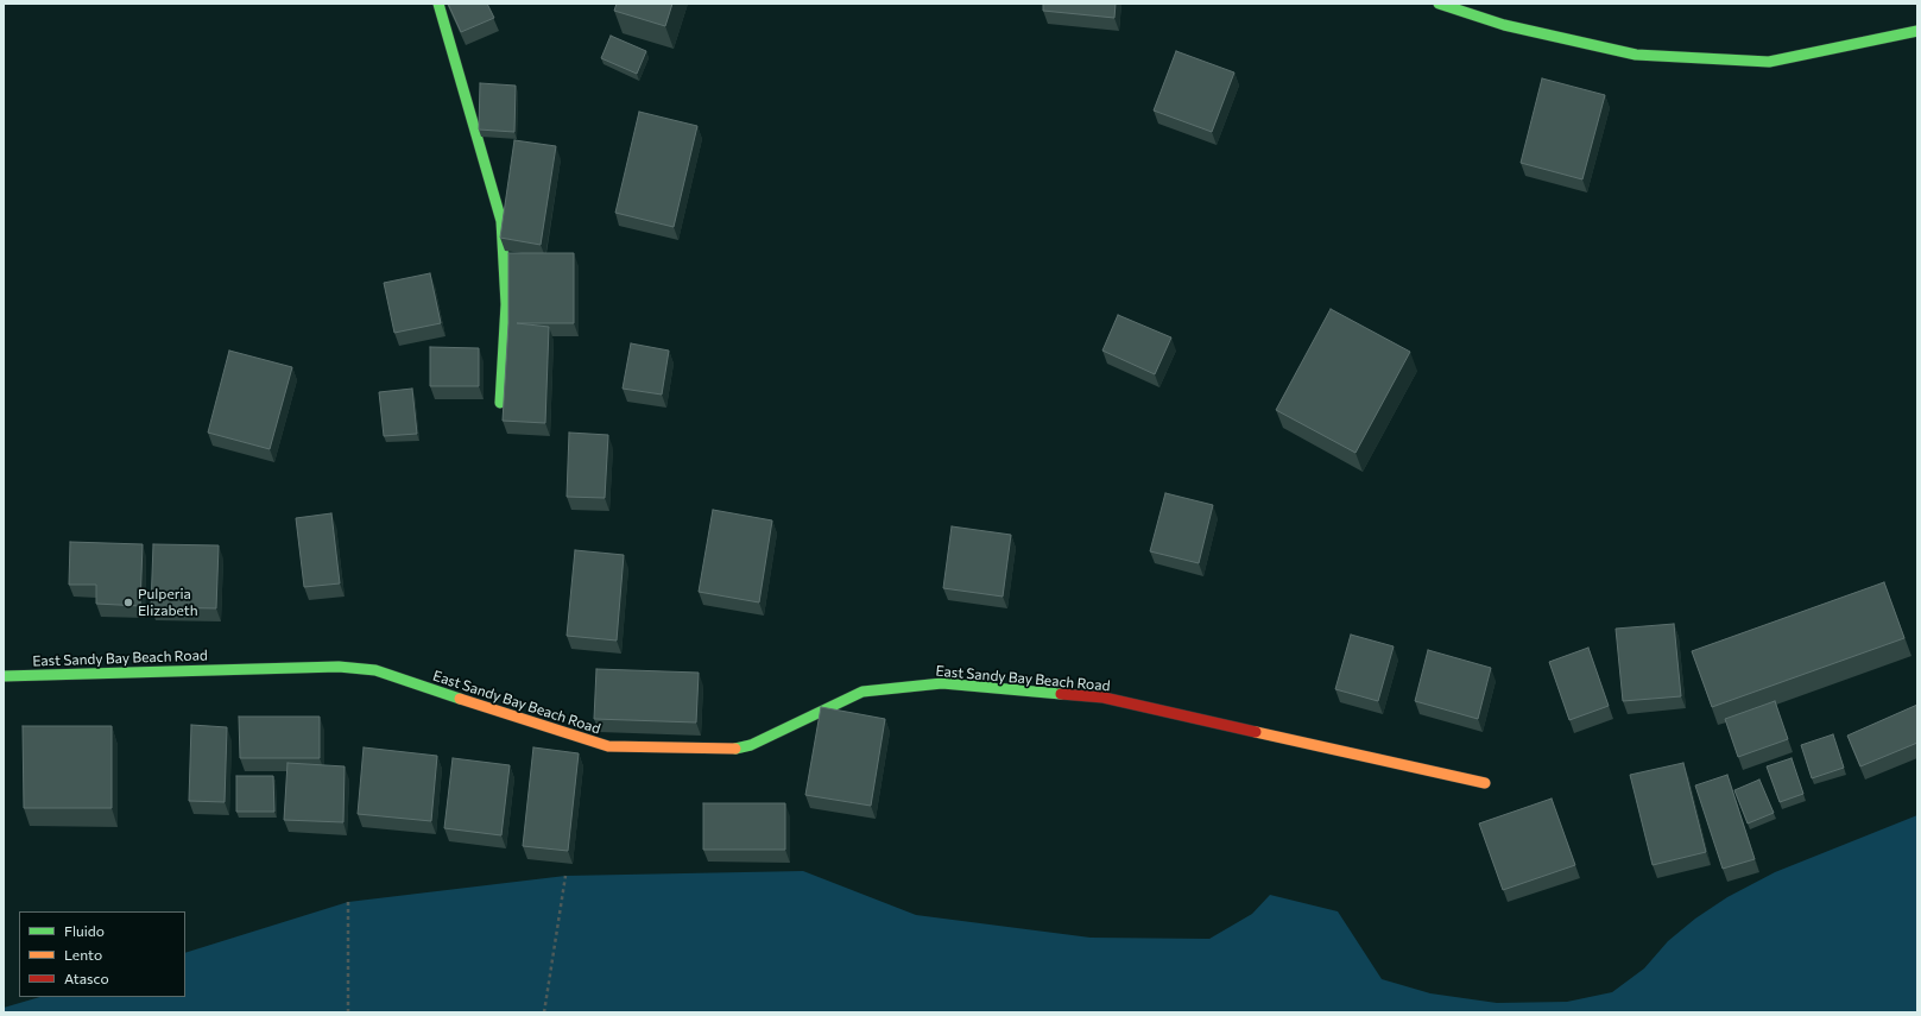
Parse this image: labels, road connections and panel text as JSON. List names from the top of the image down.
{
  "streets": {
    "street": ["East Sandy Bay Beach Road"]
  },
  "places": ["Pulperia Elizabeth"],
  "legend": ["Fluido", "Lento", "Atasco"]
}
